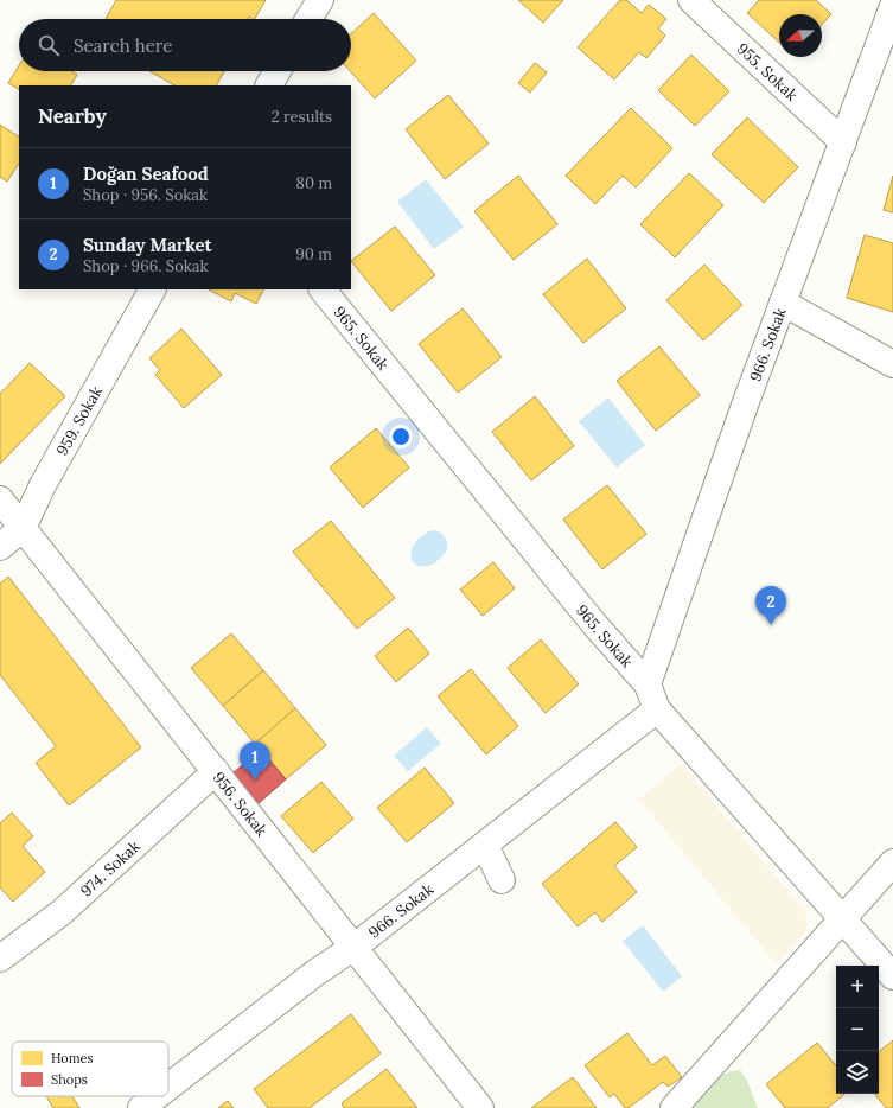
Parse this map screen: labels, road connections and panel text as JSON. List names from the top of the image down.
{
  "streets": {
    "street": [
      "955. Sokak",
      "965. Sokak",
      "966. Sokak",
      "959. Sokak",
      "956. Sokak",
      "974. Sokak"
    ]
  },
  "crossings": [
    ["955. Sokak", "966. Sokak"],
    ["965. Sokak", "966. Sokak"],
    ["966. Sokak", "956. Sokak"],
    ["959. Sokak", "956. Sokak"],
    ["956. Sokak", "974. Sokak"]
  ],
  "legend": ["Homes", "Shops"],
  "north": "left",
  "page": {
    "search": "Search here",
    "heading": ["Nearby", "2 results"],
    "list": [
      {
        "mark": "1",
        "name": "Doğan Seafood",
        "note": "Shop · 956. Sokak",
        "value": "80 m"
      },
      {
        "mark": "2",
        "name": "Sunday Market",
        "note": "Shop · 966. Sokak",
        "value": "90 m"
      }
    ],
    "pins": ["2", "1"],
    "map_buttons": ["+", "−"]
  }
}
